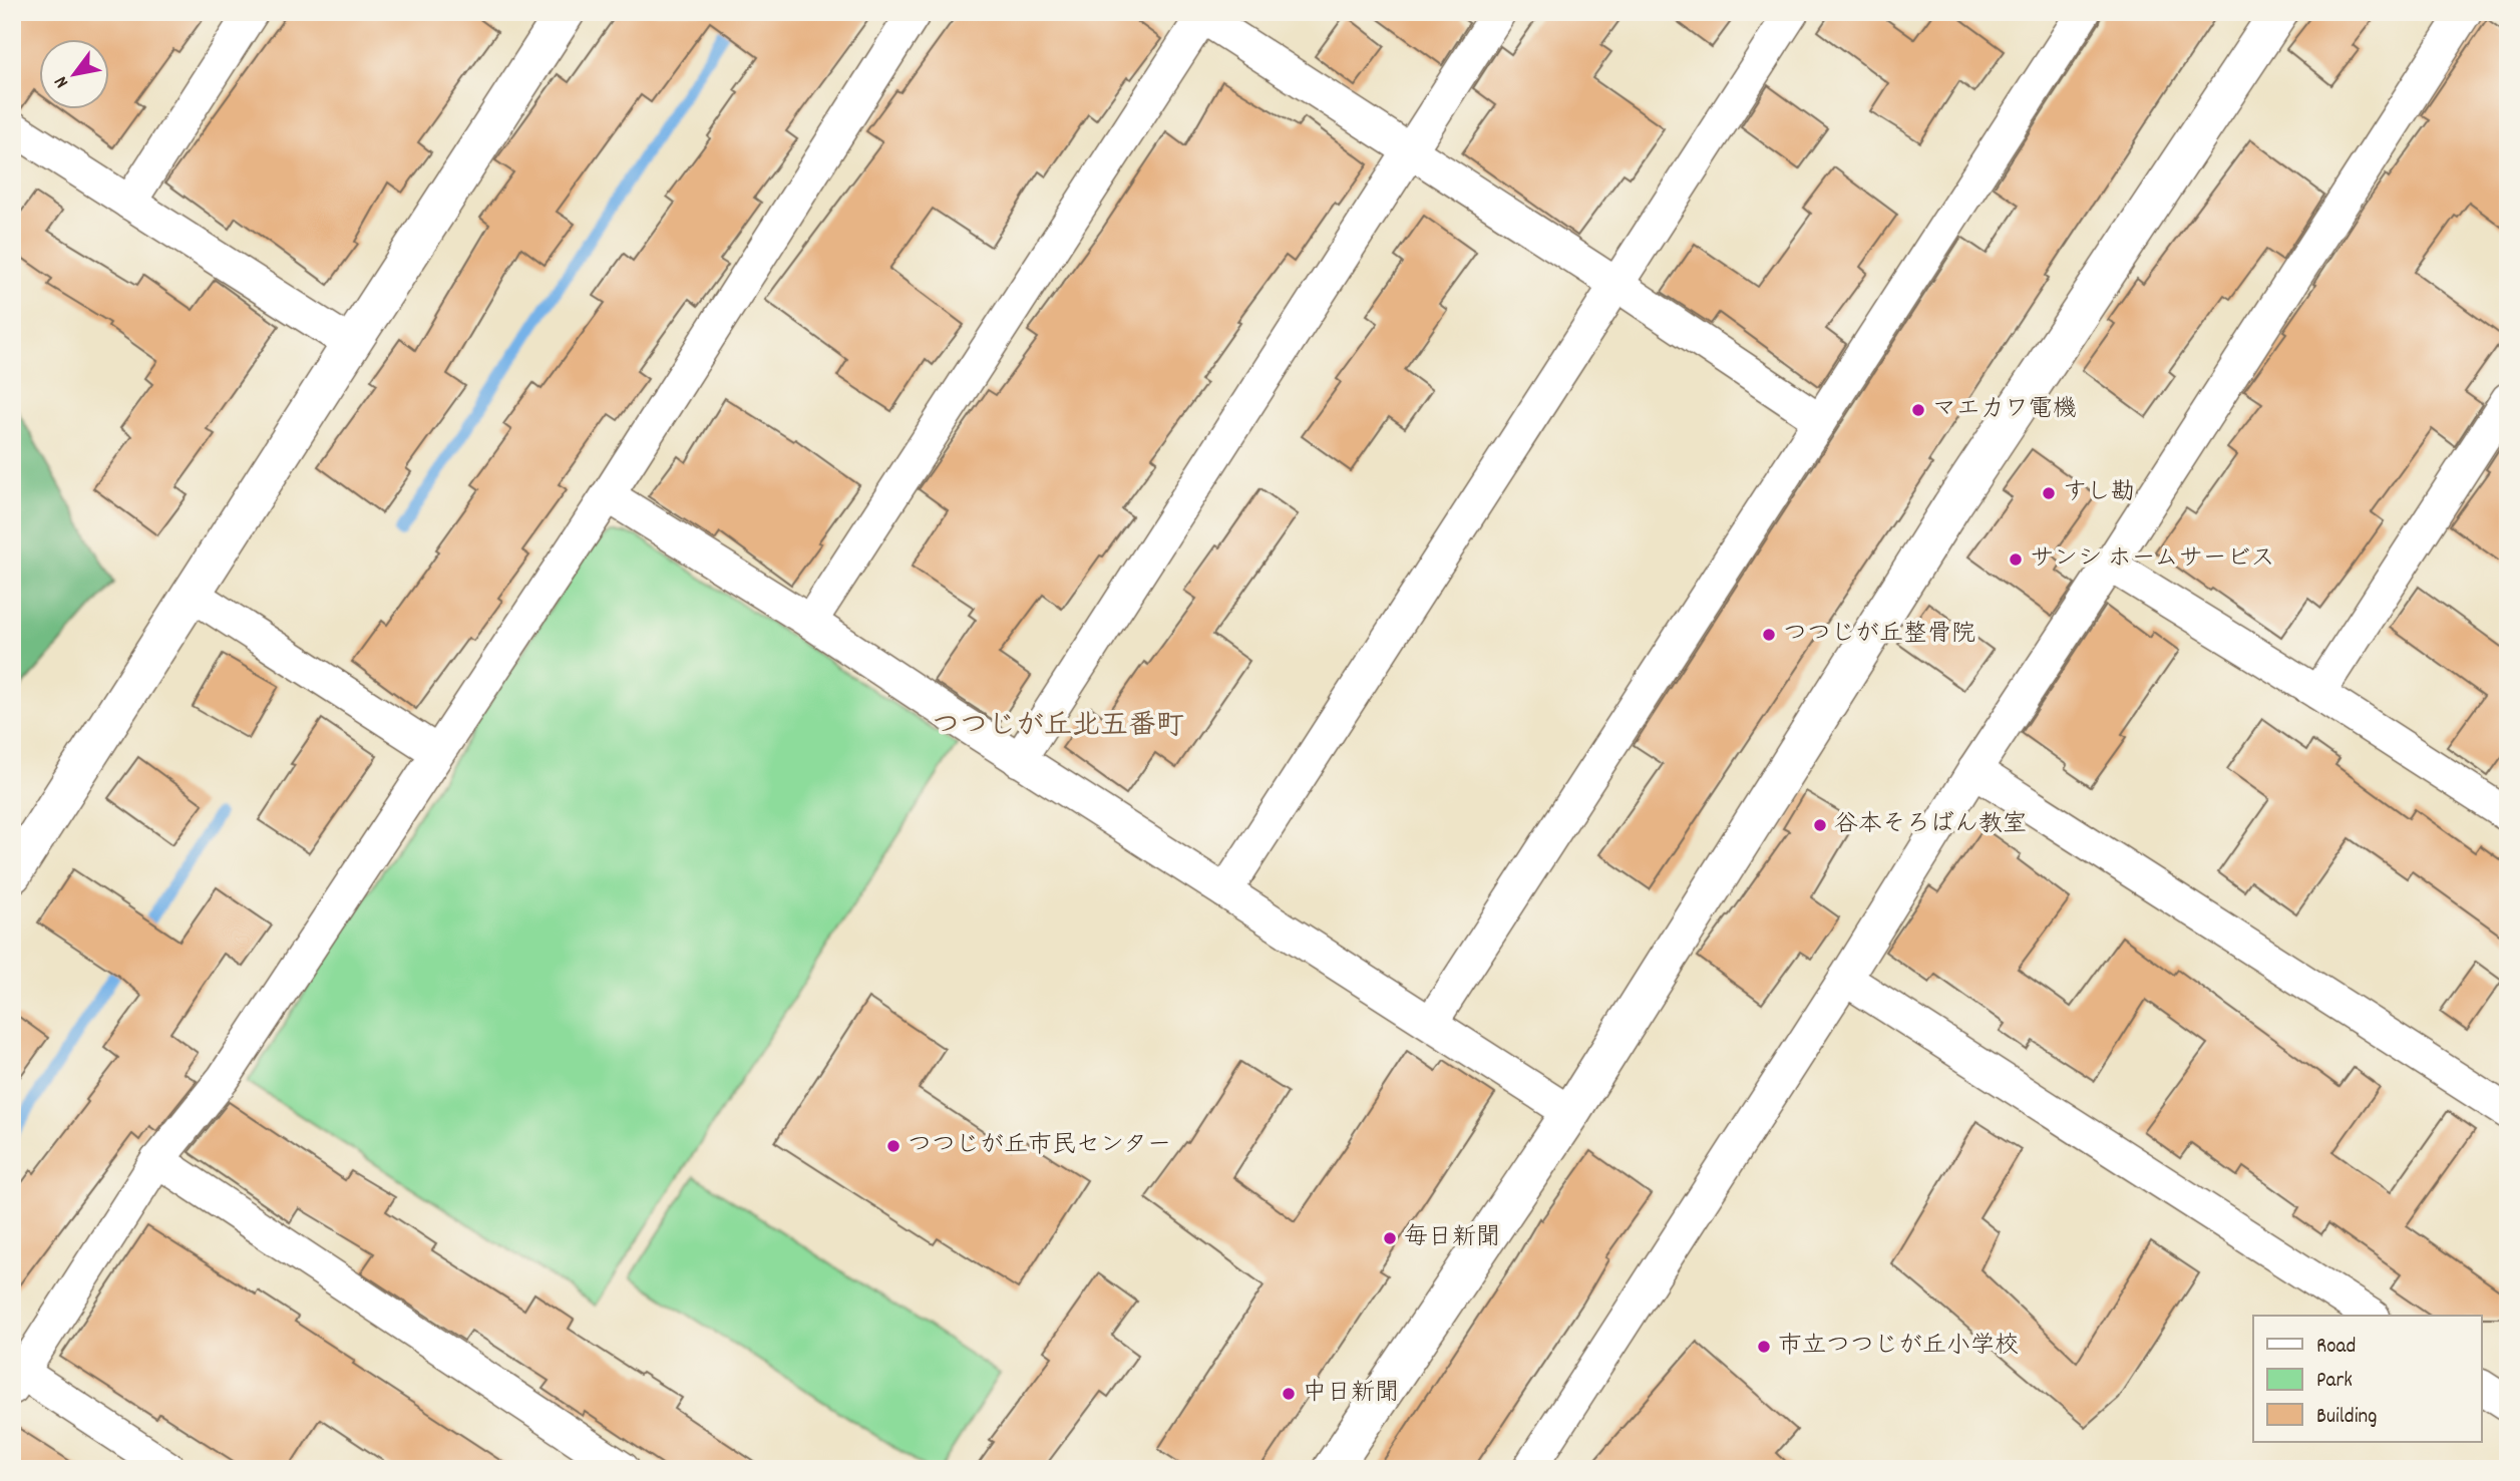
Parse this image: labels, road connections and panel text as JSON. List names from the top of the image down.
{
  "districts": ["つつじが丘北五番町"],
  "places": [
    "マエカワ電機",
    "すし勘",
    "サンシ ホームサービス",
    "つつじが丘整骨院",
    "谷本そろばん教室",
    "つつじが丘市民センター",
    "毎日新聞",
    "市立つつじが丘小学校",
    "中日新聞"
  ],
  "legend": ["Road", "Park", "Building"],
  "north": "bottom left"
}
